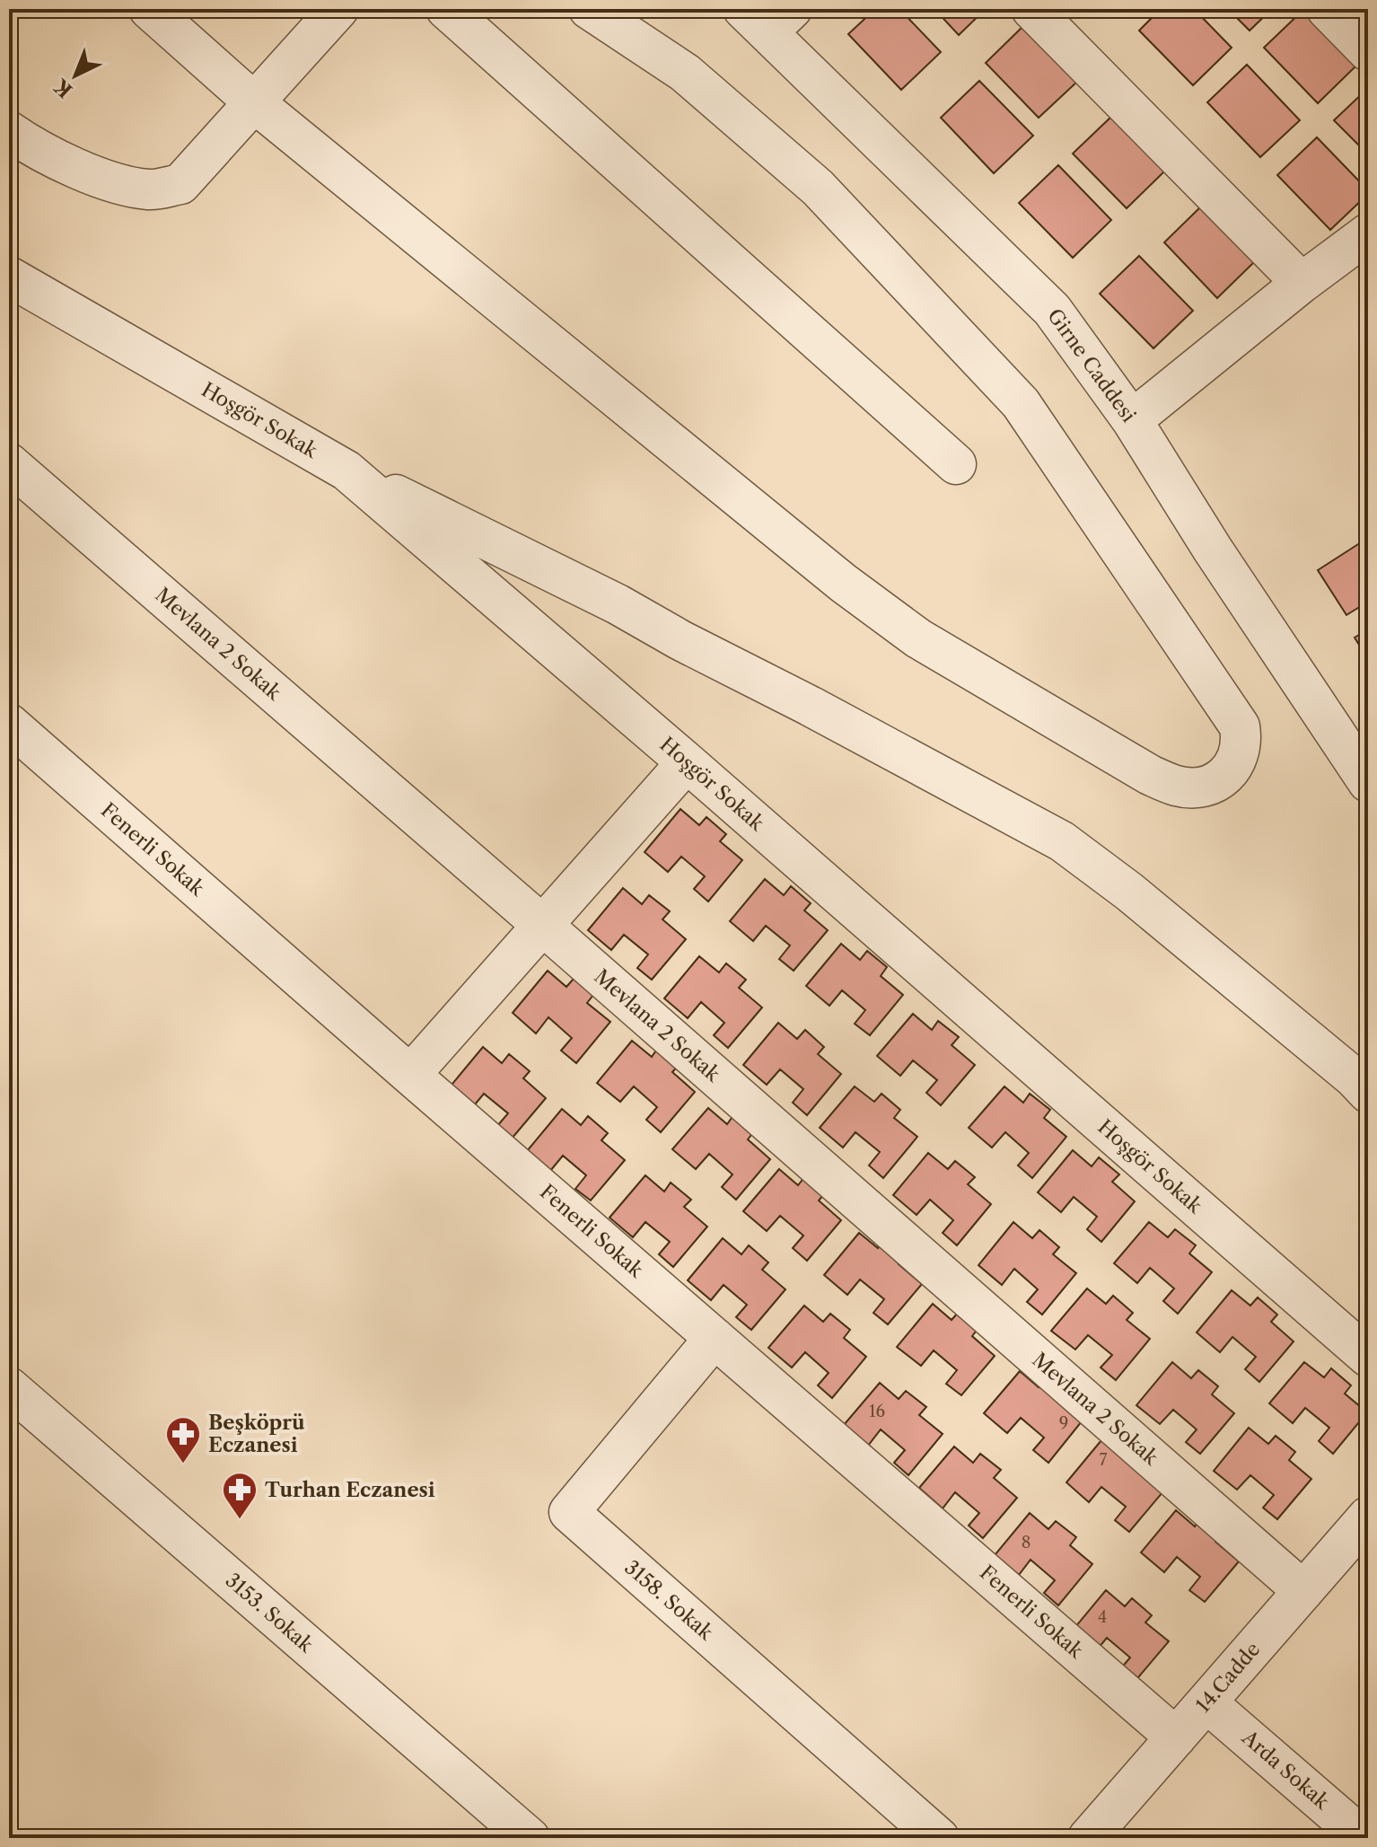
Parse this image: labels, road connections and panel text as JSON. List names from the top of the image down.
{
  "streets": {
    "street": [
      "Girne Caddesi",
      "Hoşgör Sokak",
      "Mevlana 2 Sokak",
      "Fenerli Sokak",
      "3158. Sokak",
      "3153. Sokak",
      "14.Cadde",
      "Arda Sokak"
    ]
  },
  "crossings": [
    ["Mevlana 2 Sokak", "14.Cadde"],
    ["Fenerli Sokak", "3158. Sokak"],
    ["Fenerli Sokak", "14.Cadde"],
    ["14.Cadde", "Arda Sokak"]
  ],
  "places": {
    "pharmacy": ["Beşköprü Eczanesi", "Turhan Eczanesi"]
  },
  "house_numbers": [
    "16",
    "9",
    "7",
    "8",
    "4"
  ],
  "north": "bottom left"
}
